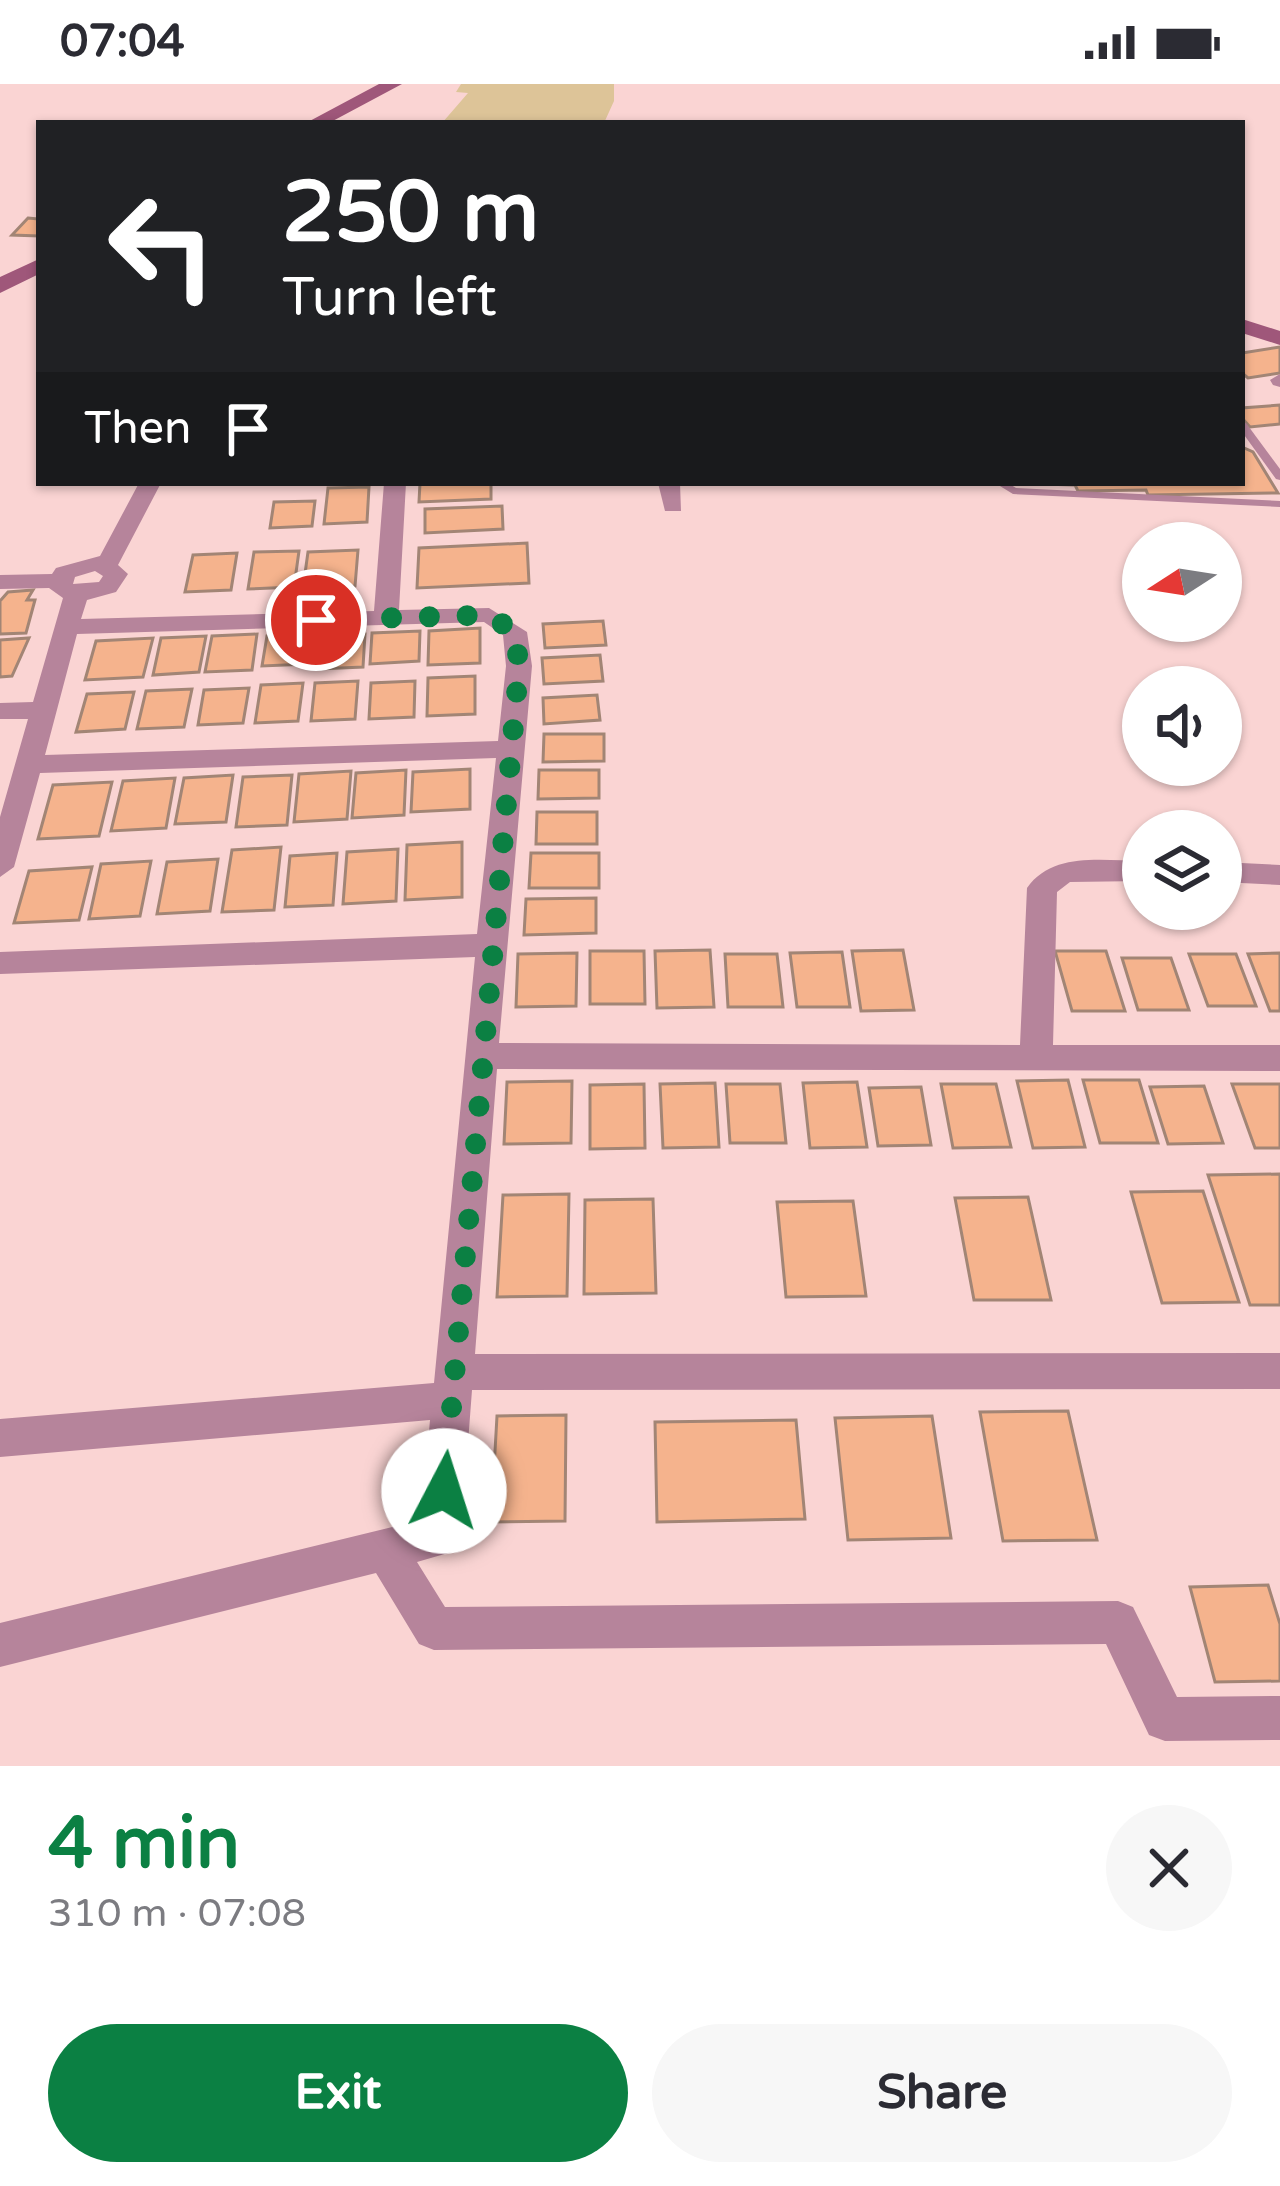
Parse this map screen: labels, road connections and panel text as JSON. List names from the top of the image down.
{
  "north": "left",
  "page": {
    "status": "07:04",
    "turn": ["250 m", "Turn left"],
    "then": "Then",
    "heading": ["4 min", "310 m · 07:08"],
    "buttons": ["Exit", "Share"]
  }
}
